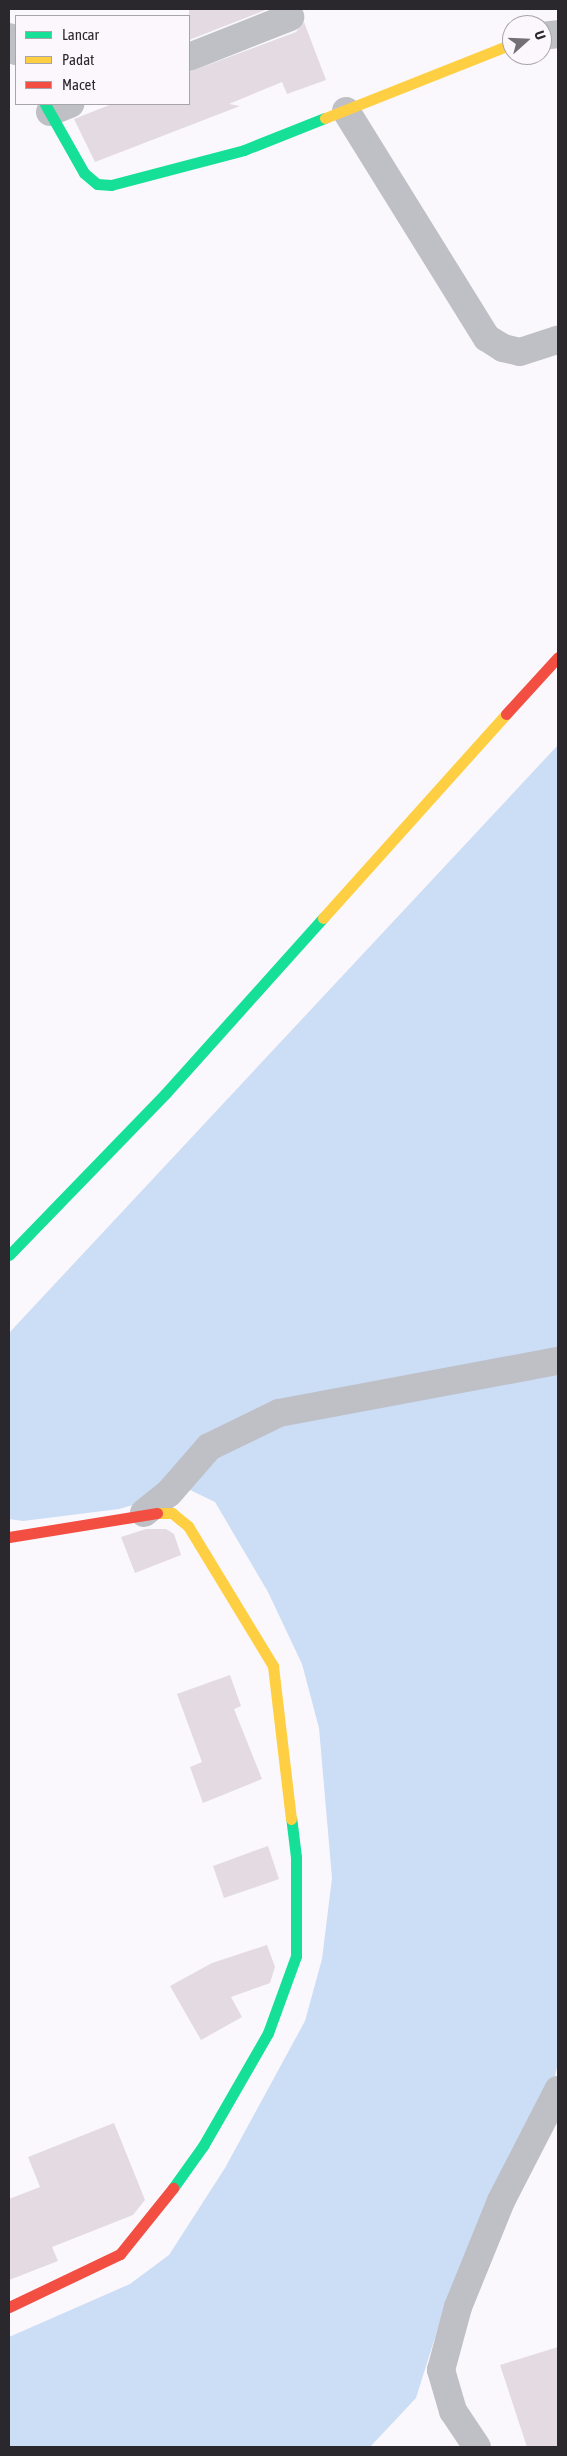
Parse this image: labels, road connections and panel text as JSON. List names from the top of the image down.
{
  "legend": ["Lancar", "Padat", "Macet"],
  "north": "right"
}
